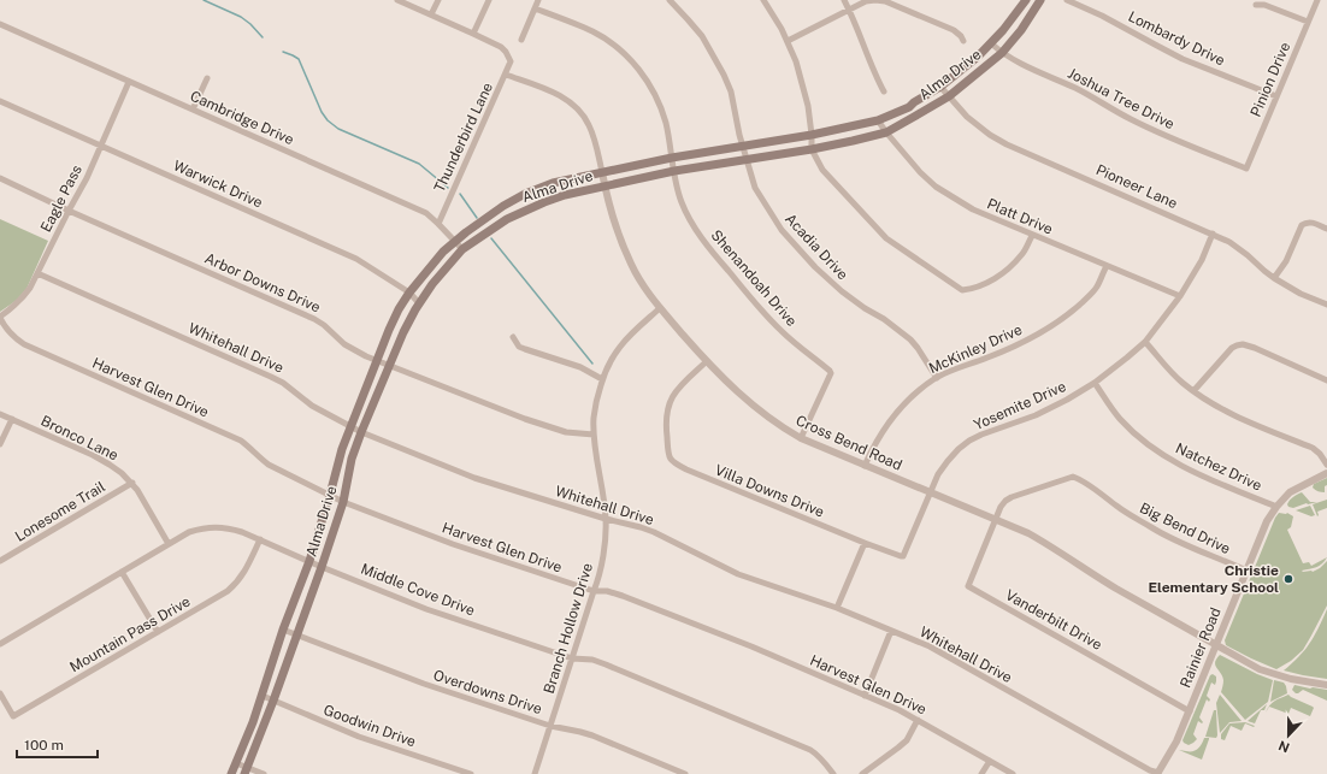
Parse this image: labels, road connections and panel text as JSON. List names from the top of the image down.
{
  "streets": {
    "main road": ["Alma Drive"],
    "street": [
      "Lombardy Drive",
      "Pinion Drive",
      "Joshua Tree Drive",
      "Cambridge Drive",
      "Thunderbird Lane",
      "Warwick Drive",
      "Pioneer Lane",
      "Eagle Pass",
      "Platt Drive",
      "Acadia Drive",
      "Shenandoah Drive",
      "Arbor Downs Drive",
      "Whitehall Drive",
      "McKinley Drive",
      "Harvest Glen Drive",
      "Yosemite Drive",
      "Bronco Lane",
      "Cross Bend Road",
      "Natchez Drive",
      "Villa Downs Drive",
      "Lonesome Trail",
      "Big Bend Drive",
      "Middle Cove Drive",
      "Vanderbilt Drive",
      "Branch Hollow Drive",
      "Mountain Pass Drive",
      "Rainier Road",
      "Overdowns Drive",
      "Goodwin Drive"
    ]
  },
  "crossings": [
    ["Lombardy Drive", "Pinion Drive"],
    ["Alma Drive", "Joshua Tree Drive"],
    ["Alma Drive", "Cambridge Drive"],
    ["Alma Drive", "Warwick Drive"],
    ["Alma Drive", "Pioneer Lane"],
    ["Alma Drive", "Platt Drive"],
    ["Alma Drive", "Acadia Drive"],
    ["Alma Drive", "Shenandoah Drive"],
    ["Alma Drive", "Arbor Downs Drive"],
    ["Alma Drive", "Whitehall Drive"],
    ["Alma Drive", "Harvest Glen Drive"],
    ["Alma Drive", "Cross Bend Road"],
    ["Alma Drive", "Middle Cove Drive"],
    ["Alma Drive", "Overdowns Drive"],
    ["Alma Drive", "Goodwin Drive"],
    ["Pinion Drive", "Joshua Tree Drive"],
    ["Cambridge Drive", "Thunderbird Lane"],
    ["Cambridge Drive", "Eagle Pass"],
    ["Thunderbird Lane", "Cross Bend Road"],
    ["Warwick Drive", "Eagle Pass"],
    ["Pioneer Lane", "Yosemite Drive"],
    ["Eagle Pass", "Arbor Downs Drive"],
    ["Eagle Pass", "Whitehall Drive"],
    ["Eagle Pass", "Harvest Glen Drive"],
    ["Platt Drive", "McKinley Drive"],
    ["Platt Drive", "Yosemite Drive"],
    ["Acadia Drive", "McKinley Drive"],
    ["Shenandoah Drive", "Cross Bend Road"],
    ["Arbor Downs Drive", "Branch Hollow Drive"],
    ["Whitehall Drive", "Branch Hollow Drive"],
    ["Whitehall Drive", "Rainier Road"],
    ["McKinley Drive", "Cross Bend Road"],
    ["Harvest Glen Drive", "Branch Hollow Drive"],
    ["Yosemite Drive", "Cross Bend Road"],
    ["Yosemite Drive", "Natchez Drive"],
    ["Yosemite Drive", "Villa Downs Drive"],
    ["Bronco Lane", "Lonesome Trail"],
    ["Bronco Lane", "Middle Cove Drive"],
    ["Cross Bend Road", "Villa Downs Drive"],
    ["Cross Bend Road", "Big Bend Drive"],
    ["Cross Bend Road", "Vanderbilt Drive"],
    ["Cross Bend Road", "Branch Hollow Drive"],
    ["Cross Bend Road", "Rainier Road"],
    ["Natchez Drive", "Rainier Road"],
    ["Big Bend Drive", "Vanderbilt Drive"],
    ["Big Bend Drive", "Rainier Road"],
    ["Middle Cove Drive", "Branch Hollow Drive"],
    ["Middle Cove Drive", "Mountain Pass Drive"],
    ["Vanderbilt Drive", "Rainier Road"],
    ["Branch Hollow Drive", "Overdowns Drive"]
  ],
  "places": ["Christie Elementary School"],
  "scale_bar": "100 m",
  "north": "bottom"
}
